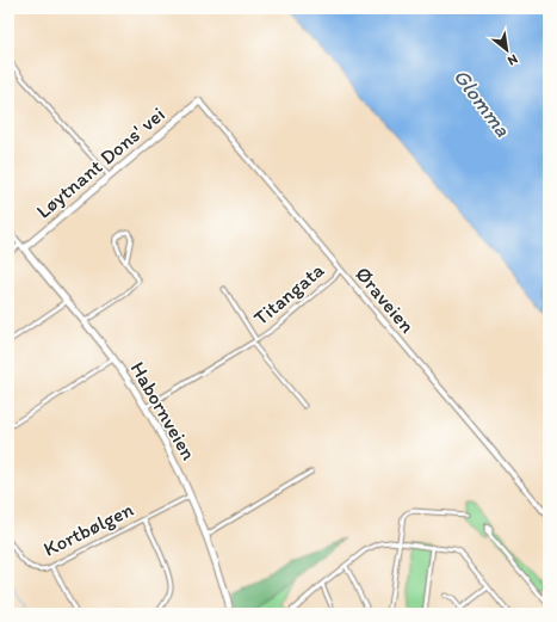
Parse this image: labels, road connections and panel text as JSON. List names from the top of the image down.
{
  "streets": {
    "highway": ["Løytnant Dons' vei", "Habornveien"],
    "street": ["Titangata", "Øraveien", "Kortbølgen"]
  },
  "crossings": [
    ["Løytnant Dons' vei", "Øraveien"],
    ["Løytnant Dons' vei", "Habornveien"],
    ["Titangata", "Øraveien"],
    ["Titangata", "Habornveien"],
    ["Habornveien", "Kortbølgen"]
  ],
  "water": ["Glomma"],
  "north": "bottom right"
}
